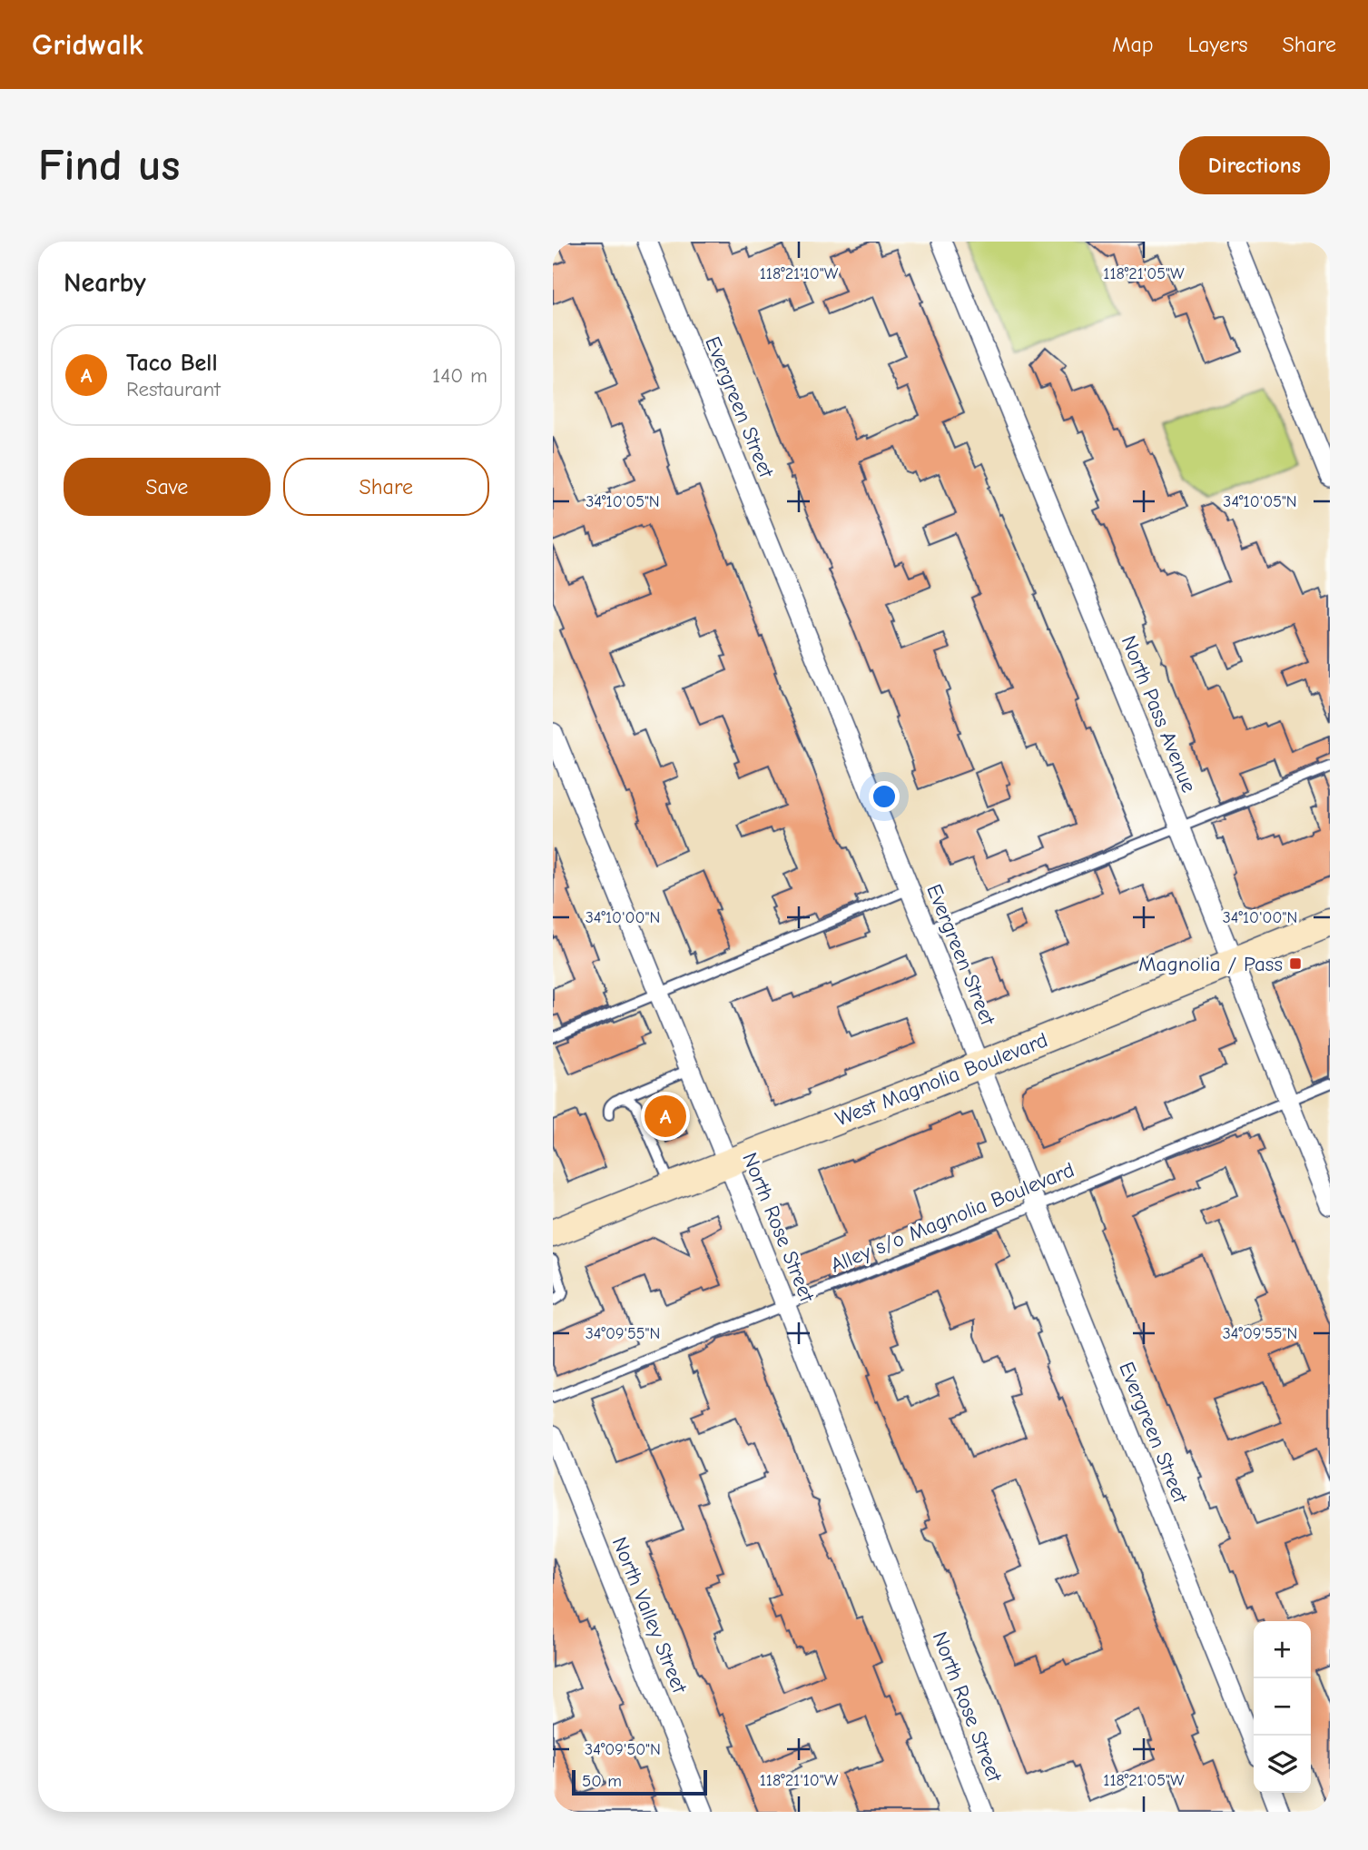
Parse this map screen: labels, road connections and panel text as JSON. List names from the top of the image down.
{
  "streets": {
    "main road": ["West Magnolia Boulevard"],
    "street": [
      "Evergreen Street",
      "North Pass Avenue",
      "North Rose Street",
      "North Valley Street"
    ],
    "lane": ["Alley s/o Magnolia Boulevard"]
  },
  "crossings": [
    ["Evergreen Street", "West Magnolia Boulevard"],
    ["Evergreen Street", "Alley s/o Magnolia Boulevard"],
    ["North Pass Avenue", "West Magnolia Boulevard"],
    ["North Pass Avenue", "Alley s/o Magnolia Boulevard"],
    ["West Magnolia Boulevard", "North Rose Street"],
    ["Alley s/o Magnolia Boulevard", "North Rose Street"]
  ],
  "places": {
    "transit": ["Magnolia / Pass"]
  },
  "scale_bar": "50 m",
  "page": {
    "header": "Gridwalk",
    "nav": ["Map", "Layers", "Share"],
    "buttons": [
      "Directions",
      ["Save", "Share"]
    ],
    "title": "Find us",
    "heading": "Nearby",
    "list": [
      {
        "mark": "A",
        "name": "Taco Bell",
        "note": "Restaurant",
        "value": "140 m"
      }
    ],
    "pins": "A",
    "map_buttons": ["+", "−"],
    "scale": "50 m"
  },
  "coordinates": [
    "118°21'10\"W",
    "118°21'05\"W",
    "34°10'05\"N",
    "34°10'00\"N",
    "34°09'55\"N",
    "34°09'50\"N"
  ]
}
